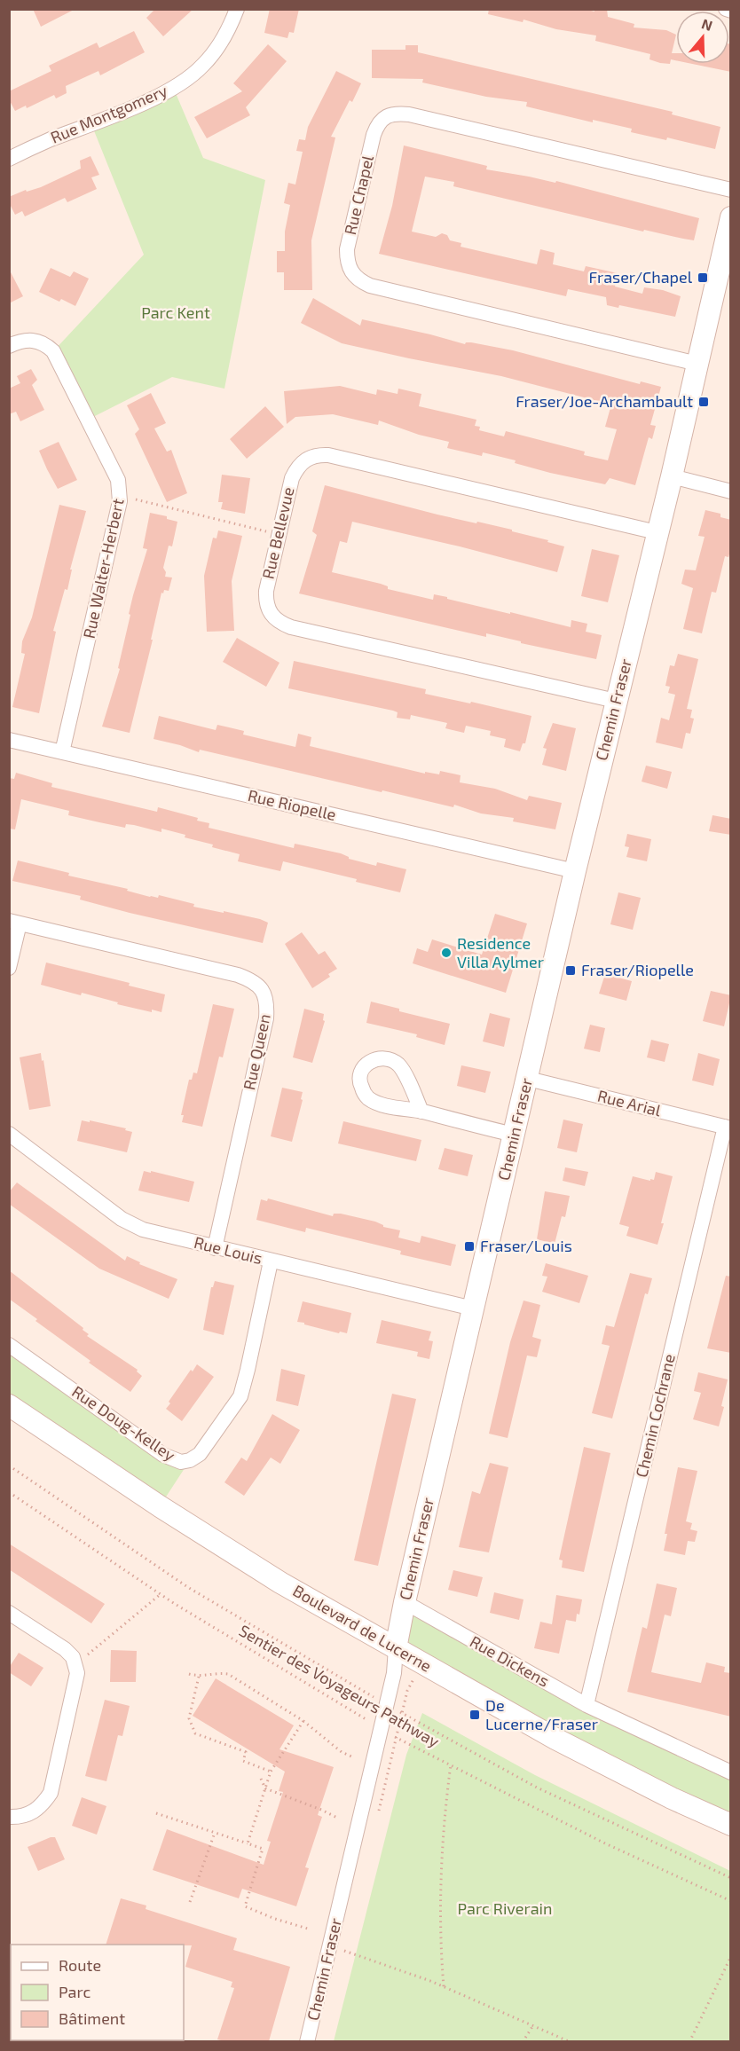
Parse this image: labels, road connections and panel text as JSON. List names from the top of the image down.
{
  "streets": {
    "street": [
      "Rue Montgomery",
      "Rue Chapel",
      "Rue Bellevue",
      "Rue Walter-Herbert",
      "Chemin Fraser",
      "Rue Riopelle",
      "Rue Queen",
      "Rue Arial",
      "Rue Louis",
      "Chemin Cochrane",
      "Rue Doug-Kelley",
      "Boulevard de Lucerne",
      "Rue Dickens"
    ],
    "path": ["Sentier des Voyageurs Pathway"]
  },
  "crossings": [
    ["Rue Chapel", "Chemin Fraser"],
    ["Rue Bellevue", "Chemin Fraser"],
    ["Rue Walter-Herbert", "Rue Riopelle"],
    ["Chemin Fraser", "Rue Riopelle"],
    ["Chemin Fraser", "Rue Arial"],
    ["Chemin Fraser", "Rue Louis"],
    ["Chemin Fraser", "Boulevard de Lucerne"],
    ["Chemin Fraser", "Rue Dickens"],
    ["Chemin Fraser", "Sentier des Voyageurs Pathway"],
    ["Rue Queen", "Rue Louis"],
    ["Rue Arial", "Chemin Cochrane"],
    ["Rue Louis", "Rue Doug-Kelley"],
    ["Chemin Cochrane", "Rue Dickens"]
  ],
  "parks": ["Parc Kent", "Parc Riverain"],
  "places": {
    "transit": [
      "Fraser/Chapel",
      "Fraser/Joe-Archambault",
      "Fraser/Riopelle",
      "Fraser/Louis",
      "De Lucerne/Fraser"
    ],
    "other": ["Residence Villa Aylmer"]
  },
  "legend": ["Route", "Parc", "Bâtiment"],
  "north": "top"
}
